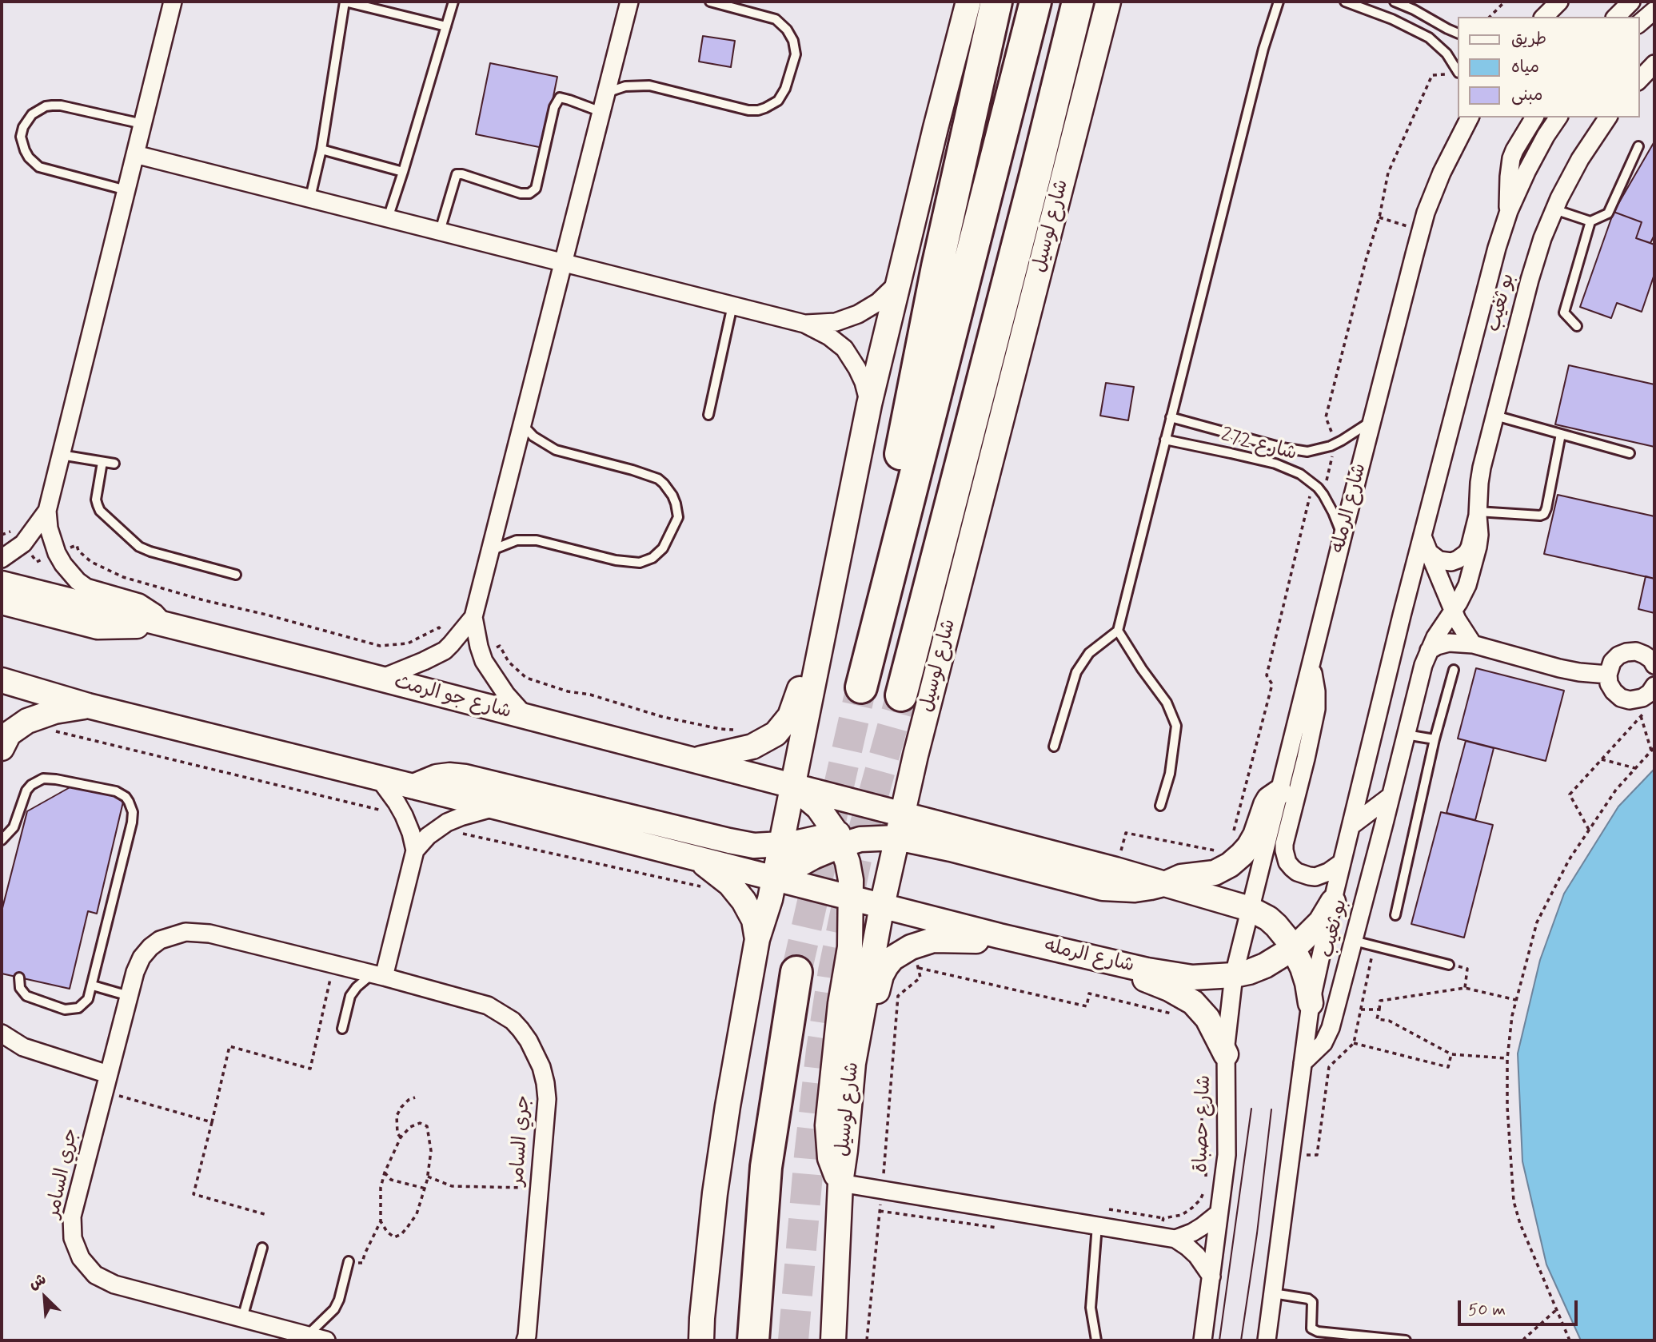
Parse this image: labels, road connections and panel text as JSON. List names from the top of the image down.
{
  "streets": {
    "highway": ["شارع لوسيل"],
    "main road": ["شارع الرمله", "شارع جو الرمث"],
    "street": ["بو ثغيب", "شارع حصباة", "جري السامر"],
    "lane": ["شارع 272"]
  },
  "crossings": [
    ["شارع لوسيل", "شارع الرمله"],
    ["شارع لوسيل", "شارع جو الرمث"],
    ["بو ثغيب", "شارع الرمله"],
    ["شارع 272", "شارع الرمله"],
    ["شارع الرمله", "شارع حصباة"]
  ],
  "legend": ["طريق", "مياه", "مبنى"],
  "scale_bar": "50 m",
  "north": "top left"
}
